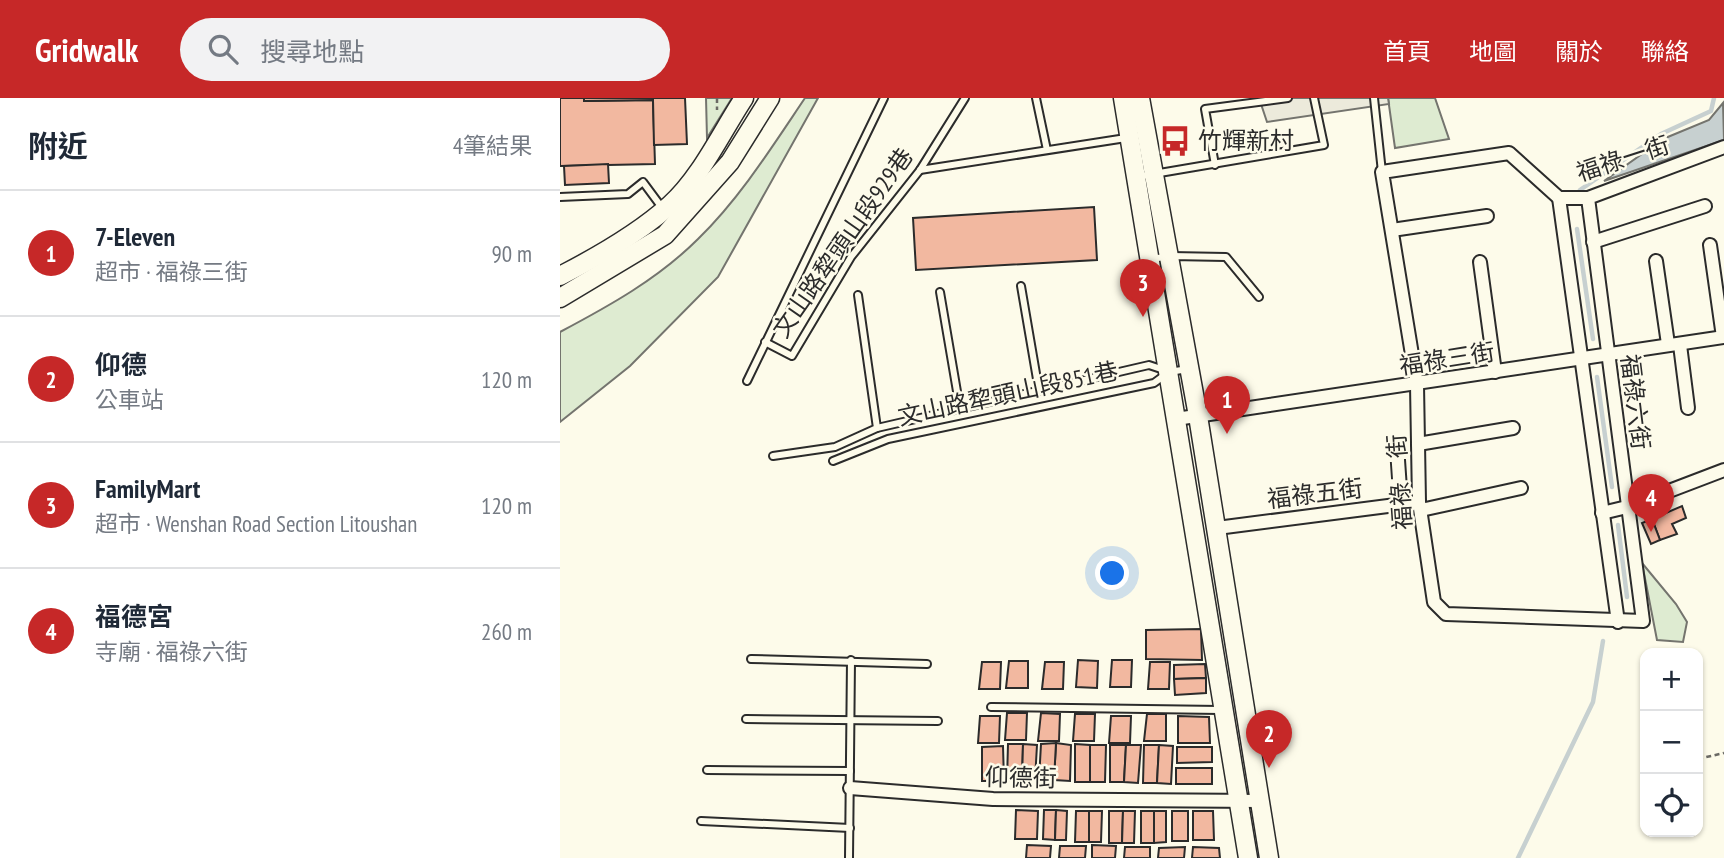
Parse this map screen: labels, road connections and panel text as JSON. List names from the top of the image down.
{
  "streets": {
    "street": [
      "福祿一街",
      "福祿三街",
      "福祿六街",
      "福祿二街",
      "福祿五街",
      "仰德街"
    ],
    "lane": ["文山路犂頭山段929巷", "文山路犂頭山段851巷"]
  },
  "crossings": [
    ["福祿一街", "福祿六街"],
    ["福祿一街", "福祿二街"],
    ["福祿三街", "福祿六街"],
    ["福祿三街", "福祿二街"],
    ["福祿六街", "福祿二街"],
    ["福祿二街", "福祿五街"]
  ],
  "places": {
    "bus stop": ["竹輝新村"]
  },
  "page": {
    "header": "Gridwalk",
    "search": "搜尋地點",
    "nav": [
      "首頁",
      "地圖",
      "關於",
      "聯絡"
    ],
    "heading": ["附近", "4筆結果"],
    "list": [
      {
        "mark": "1",
        "name": "7-Eleven",
        "note": "超市 · 福祿三街",
        "value": "90 m"
      },
      {
        "mark": "2",
        "name": "仰德",
        "note": "公車站",
        "value": "120 m"
      },
      {
        "mark": "3",
        "name": "FamilyMart",
        "note": "超市 · Wenshan Road Section Litoushan",
        "value": "120 m"
      },
      {
        "mark": "4",
        "name": "福德宮",
        "note": "寺廟 · 福祿六街",
        "value": "260 m"
      }
    ],
    "pins": [
      "3",
      "1",
      "4",
      "2"
    ],
    "map_buttons": ["+", "−"]
  }
}
